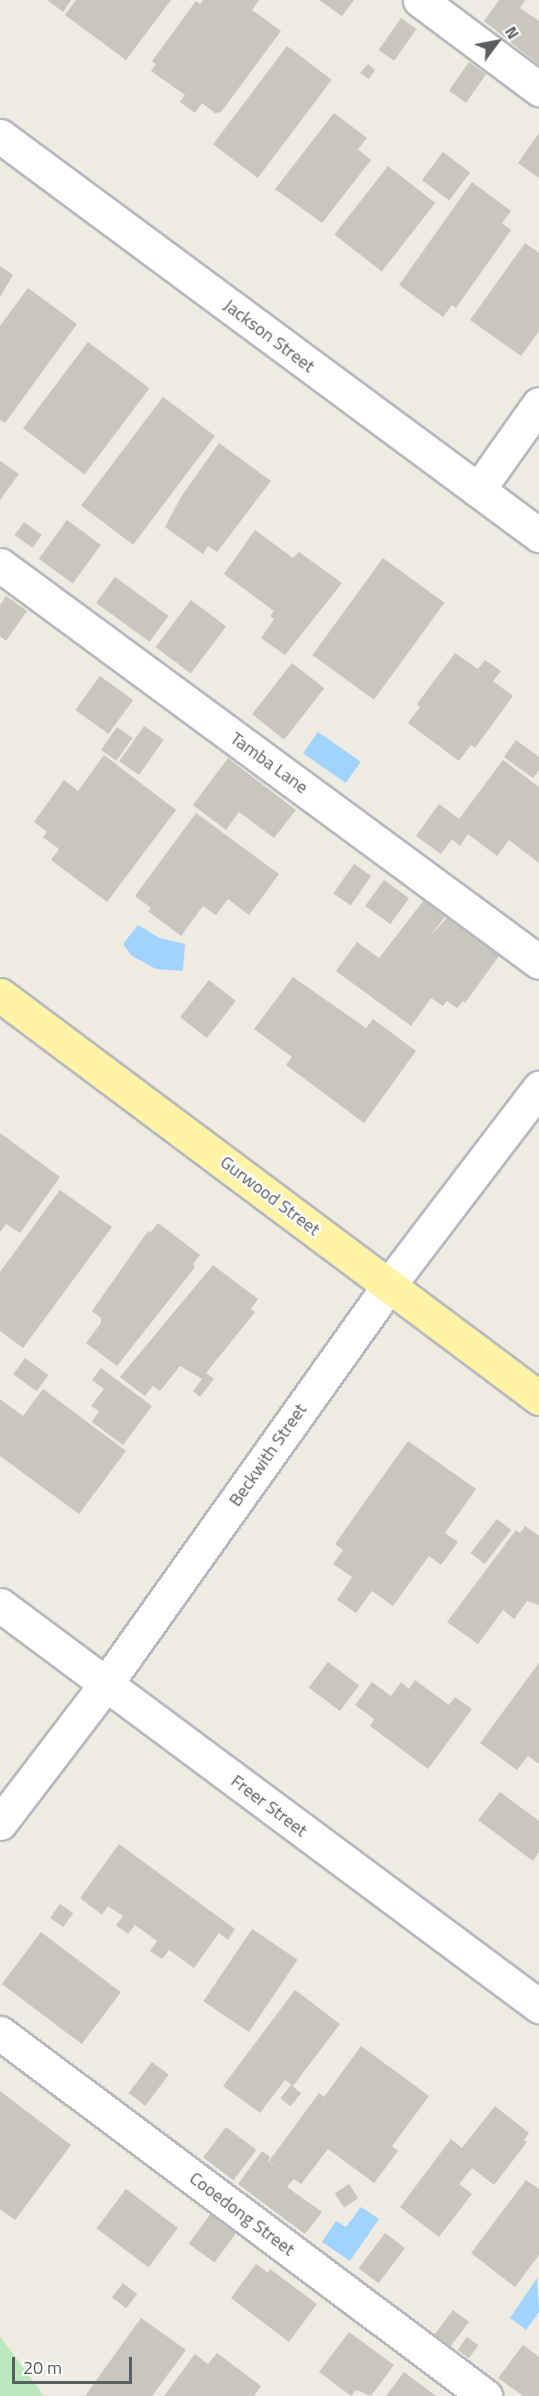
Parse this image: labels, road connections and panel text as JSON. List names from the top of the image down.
{
  "streets": {
    "main road": ["Gurwood Street"],
    "street": [
      "Jackson Street",
      "Tamba Lane",
      "Beckwith Street",
      "Freer Street",
      "Cooedong Street"
    ]
  },
  "crossings": [
    ["Gurwood Street", "Beckwith Street"],
    ["Beckwith Street", "Freer Street"]
  ],
  "scale_bar": "20 m",
  "north": "top right"
}
